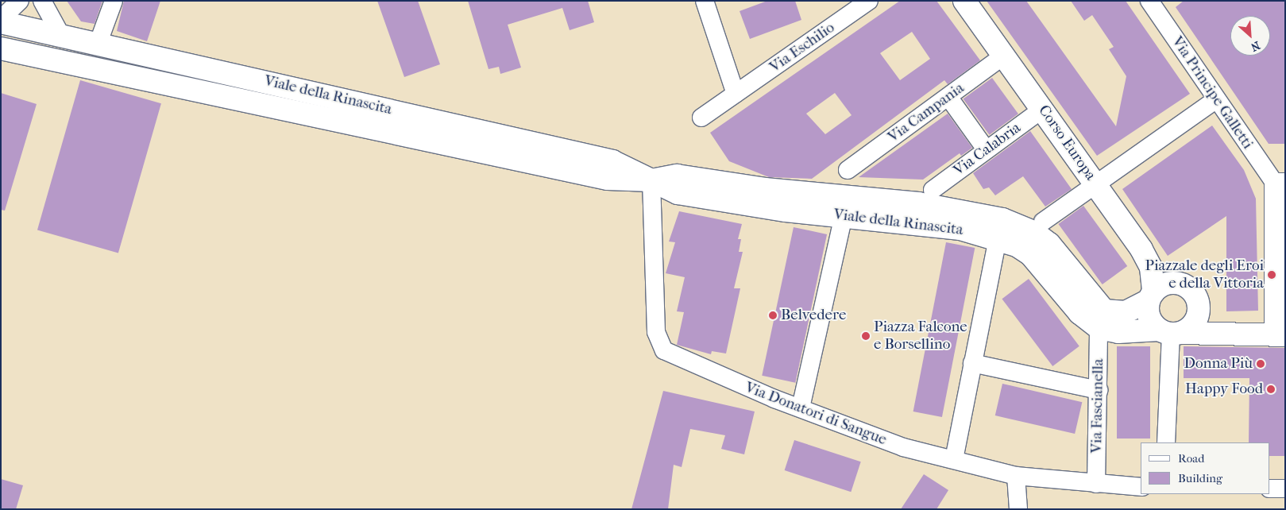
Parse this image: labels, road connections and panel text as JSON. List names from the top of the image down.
{
  "streets": {
    "street": [
      "Via Eschilio",
      "Via Principe Galletti",
      "Viale della Rinascita",
      "Via Campania",
      "Corso Europa",
      "Via Calabria",
      "Via Fascianella",
      "Via Donatori di Sangue"
    ]
  },
  "crossings": [
    ["Viale della Rinascita", "Corso Europa"],
    ["Viale della Rinascita", "Via Fascianella"],
    ["Viale della Rinascita", "Via Donatori di Sangue"],
    ["Via Campania", "Corso Europa"],
    ["Corso Europa", "Via Calabria"],
    ["Via Fascianella", "Via Donatori di Sangue"]
  ],
  "places": [
    "Piazzale degli Eroi e della Vittoria",
    "Belvedere",
    "Piazza Falcone e Borsellino",
    "Donna Più",
    "Happy Food"
  ],
  "legend": ["Road", "Building"],
  "north": "bottom right"
}
